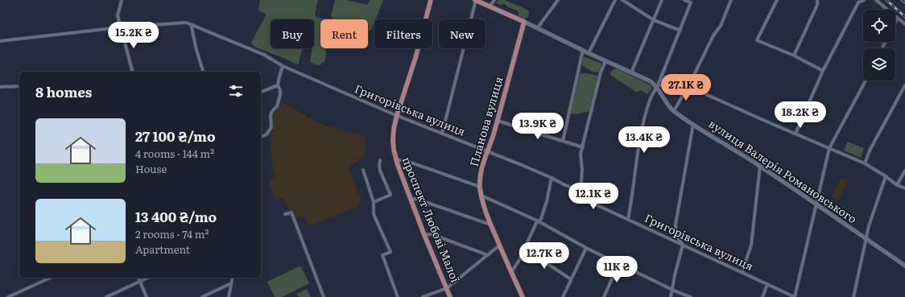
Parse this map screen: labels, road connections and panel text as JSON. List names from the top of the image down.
{
  "streets": {
    "main road": ["Планова вулиця", "проспект Любові Малої"],
    "street": ["Григорівська вулиця", "вулиця Валерія Романовського"]
  },
  "crossings": [
    ["Григорівська вулиця", "Планова вулиця"],
    ["Григорівська вулиця", "проспект Любові Малої"]
  ],
  "page": {
    "chip": [
      "Buy",
      "Rent",
      "Filters",
      "New"
    ],
    "price": [
      "15.2K ₴",
      "27.1K ₴",
      "18.2K ₴",
      "13.9K ₴",
      "13.4K ₴",
      "12.1K ₴",
      "12.7K ₴",
      "11K ₴"
    ],
    "heading": "8 homes",
    "list": [
      {
        "name": "27 100 ₴/mo",
        "note": "4 rooms · 144 m² · House"
      },
      {
        "name": "13 400 ₴/mo",
        "note": "2 rooms · 74 m² · Apartment"
      }
    ]
  }
}
